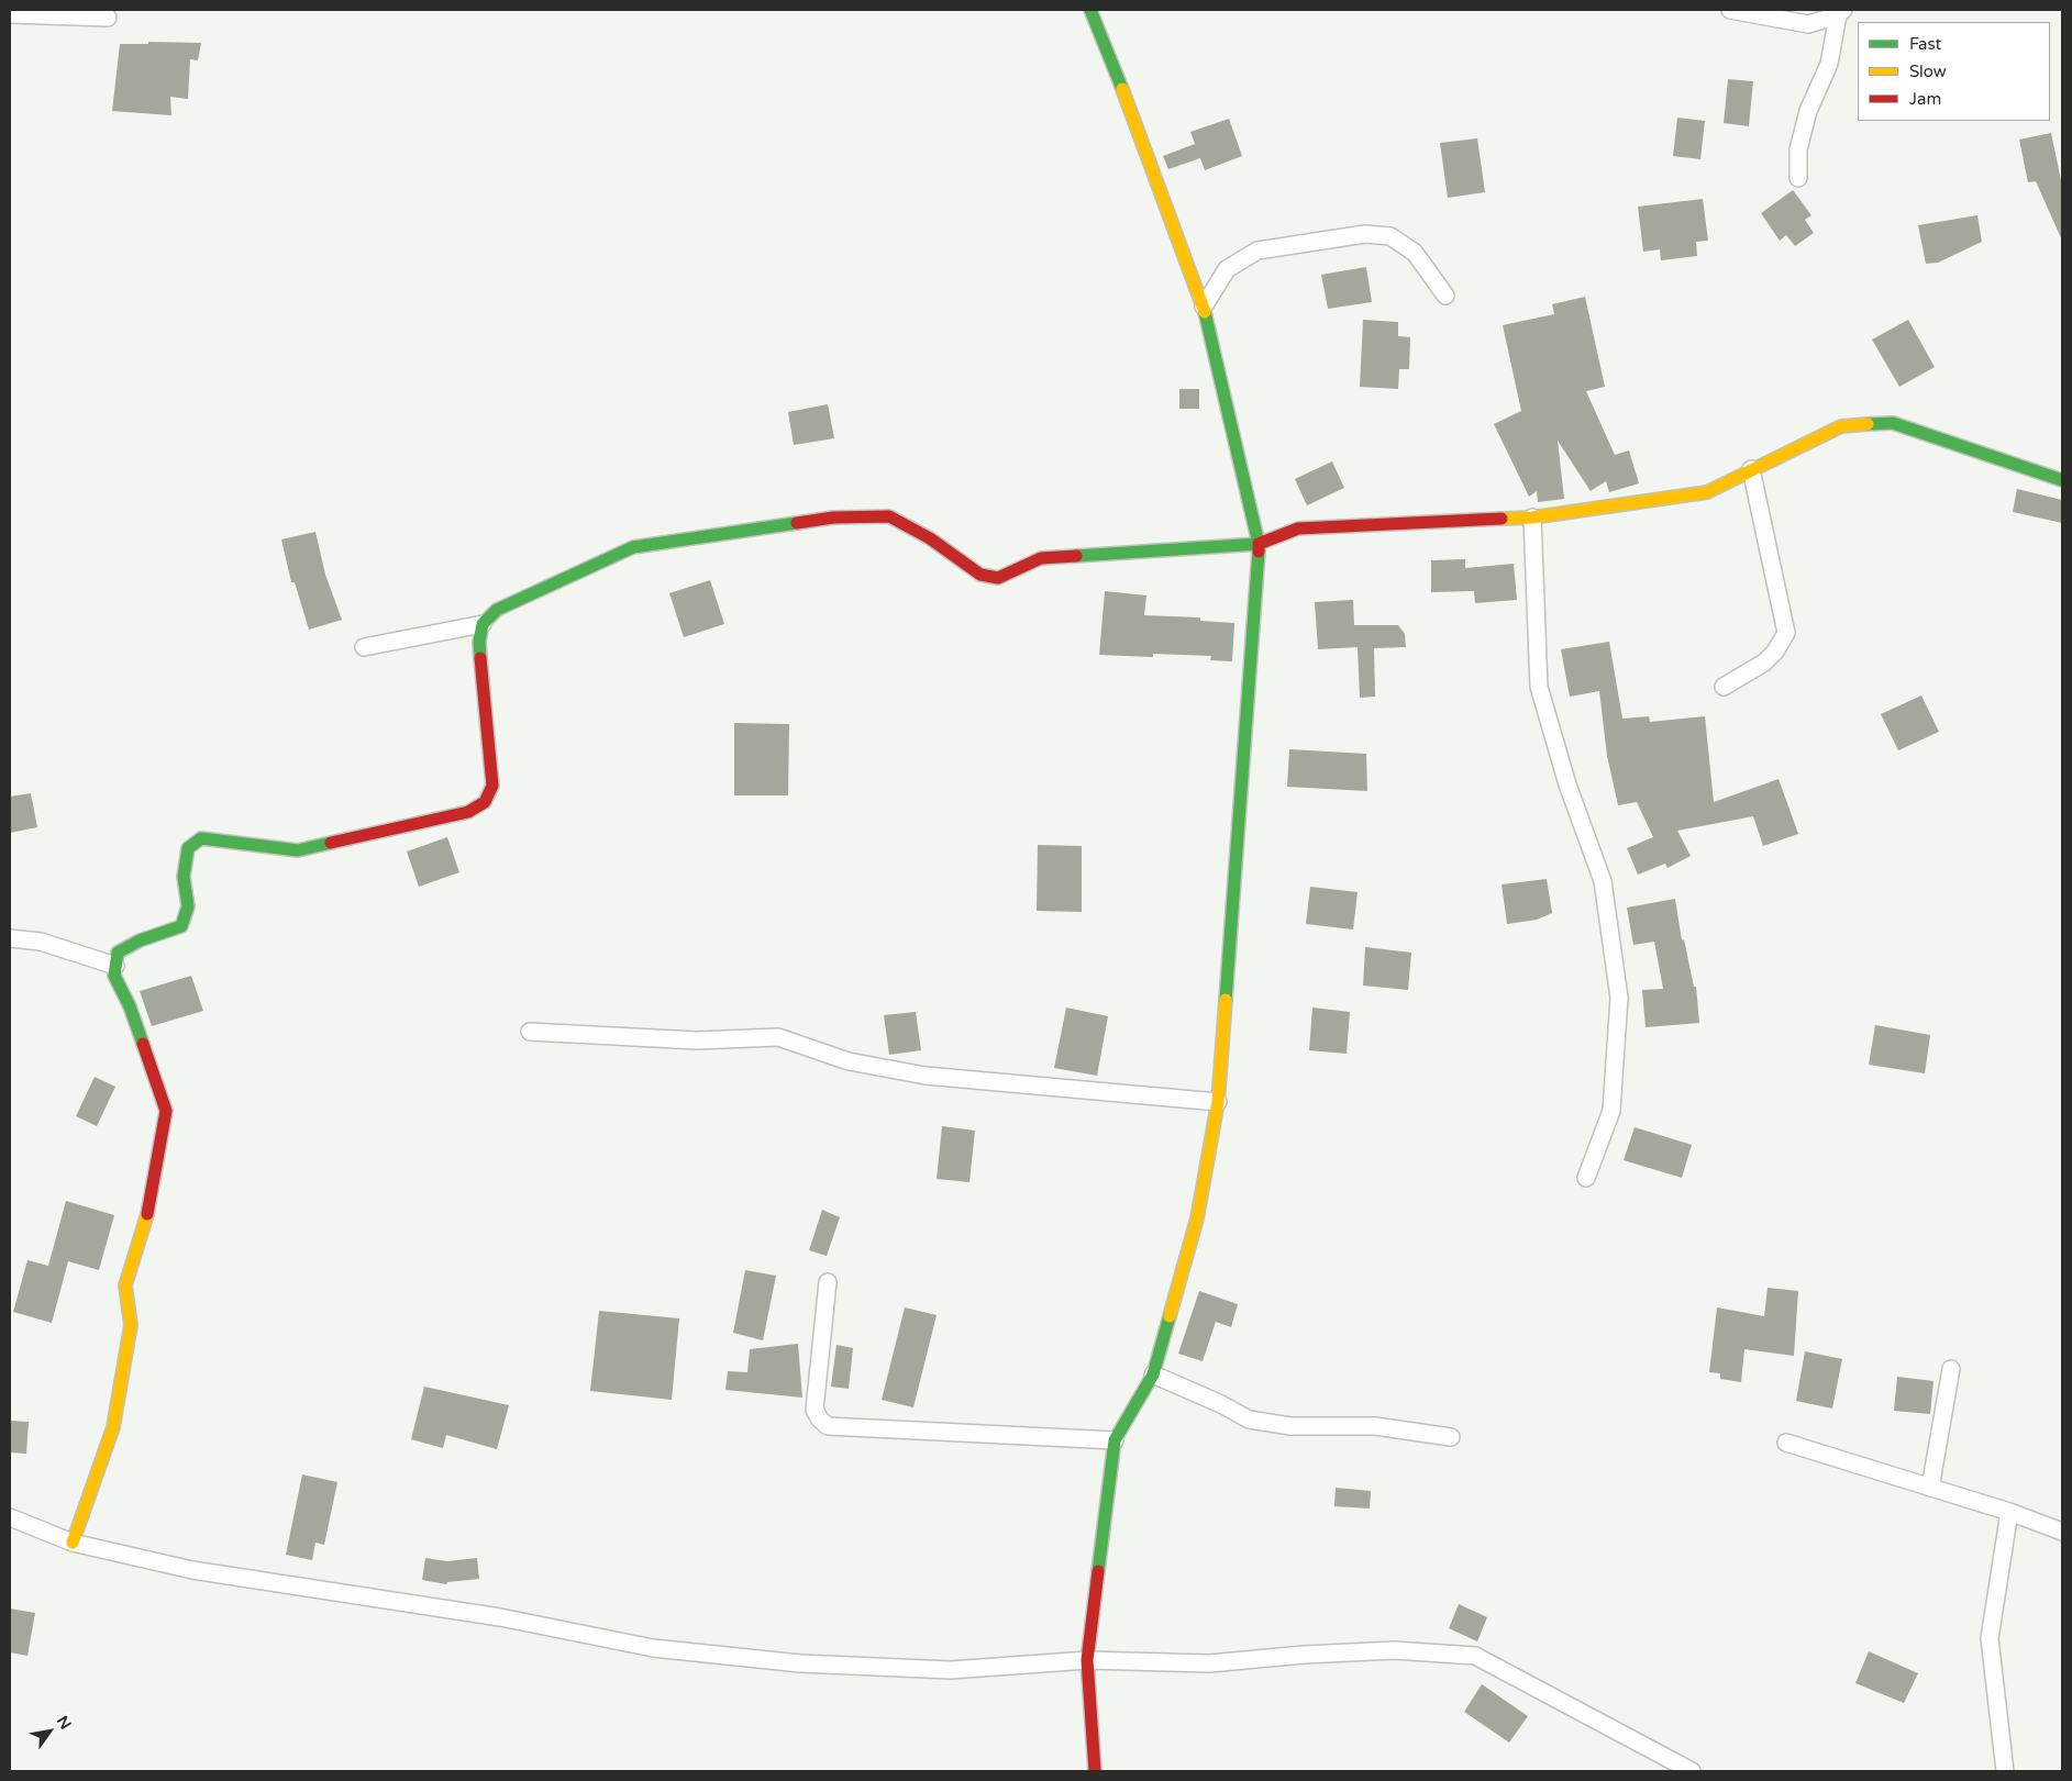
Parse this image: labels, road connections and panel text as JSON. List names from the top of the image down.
{
  "legend": ["Fast", "Slow", "Jam"],
  "north": "top right"
}
